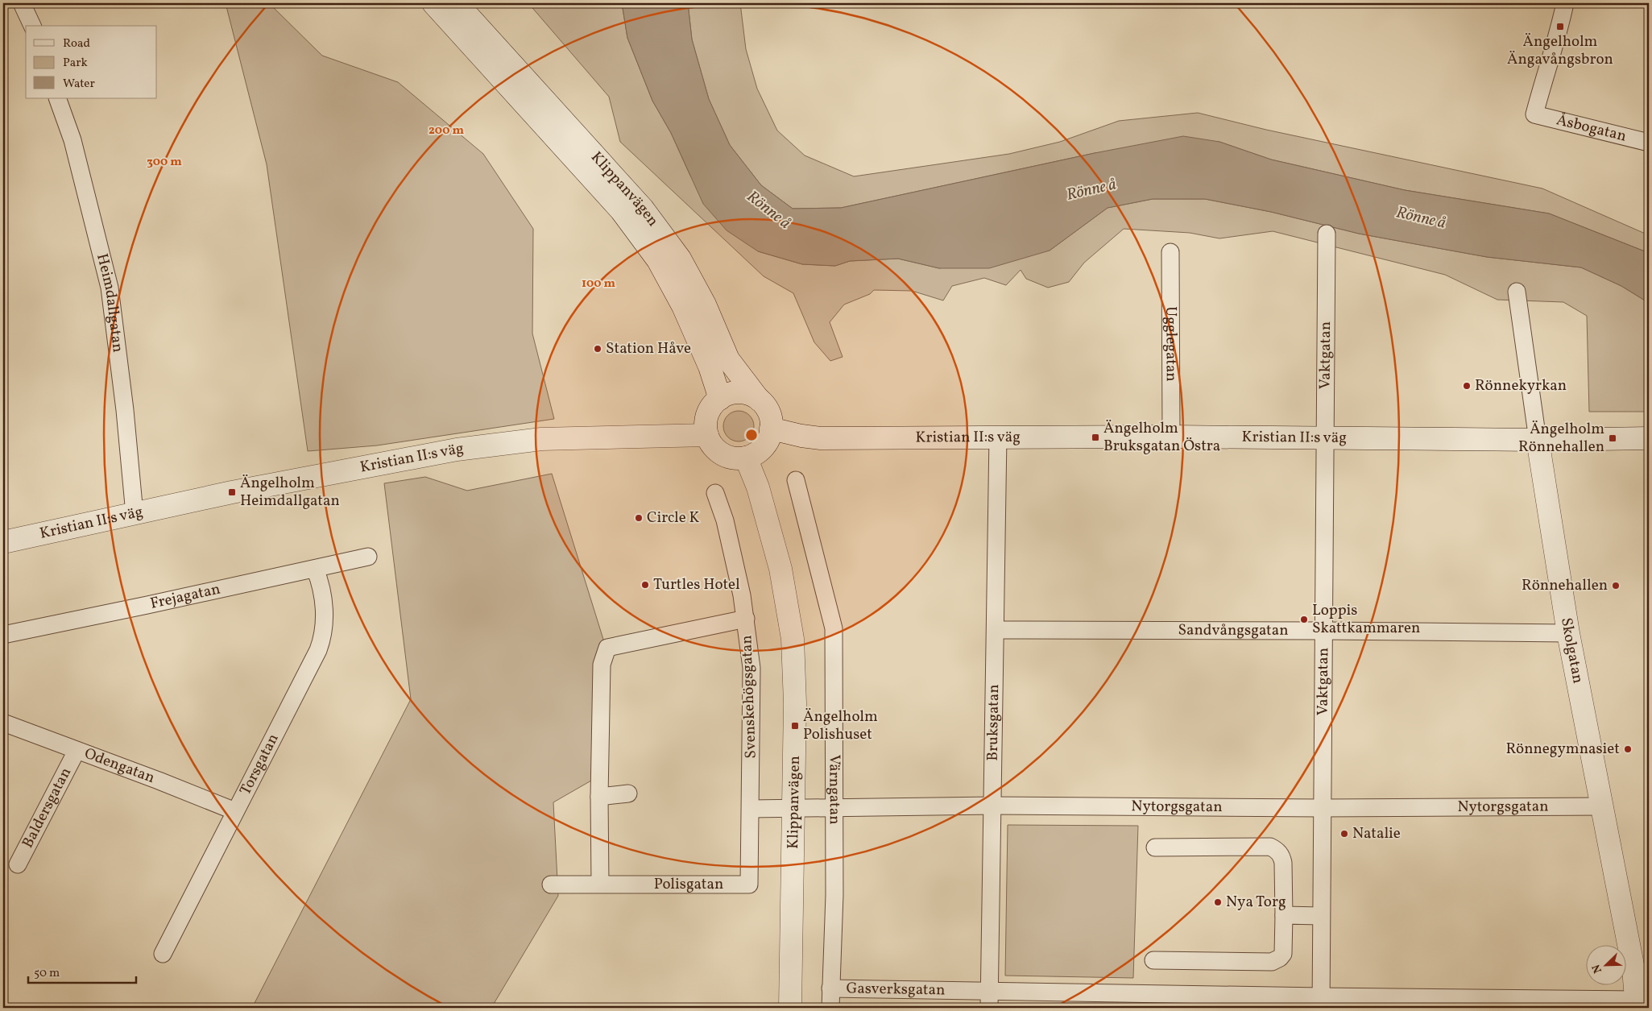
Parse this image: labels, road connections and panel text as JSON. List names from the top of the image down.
{
  "streets": {
    "main road": ["Klippanvägen", "Kristian II:s väg", "Skolgatan"],
    "street": [
      "Åsbogatan",
      "Heimdallgatan",
      "Ugglegatan",
      "Vaktgatan",
      "Frejagatan",
      "Sandvångsgatan",
      "Svenskehögsgatan",
      "Bruksgatan",
      "Torsgatan",
      "Odengatan",
      "Värngatan",
      "Nytorgsgatan",
      "Baldersgatan",
      "Polisgatan",
      "Gasverksgatan"
    ]
  },
  "crossings": [
    ["Klippanvägen", "Kristian II:s väg"],
    ["Klippanvägen", "Nytorgsgatan"],
    ["Heimdallgatan", "Kristian II:s väg"],
    ["Ugglegatan", "Kristian II:s väg"],
    ["Vaktgatan", "Kristian II:s väg"],
    ["Vaktgatan", "Sandvångsgatan"],
    ["Vaktgatan", "Nytorgsgatan"],
    ["Vaktgatan", "Gasverksgatan"],
    ["Kristian II:s väg", "Skolgatan"],
    ["Kristian II:s väg", "Bruksgatan"],
    ["Frejagatan", "Torsgatan"],
    ["Sandvångsgatan", "Skolgatan"],
    ["Sandvångsgatan", "Bruksgatan"],
    ["Skolgatan", "Nytorgsgatan"],
    ["Skolgatan", "Gasverksgatan"],
    ["Svenskehögsgatan", "Nytorgsgatan"],
    ["Svenskehögsgatan", "Polisgatan"],
    ["Bruksgatan", "Nytorgsgatan"],
    ["Bruksgatan", "Gasverksgatan"],
    ["Torsgatan", "Odengatan"],
    ["Odengatan", "Baldersgatan"],
    ["Värngatan", "Nytorgsgatan"],
    ["Värngatan", "Gasverksgatan"],
    ["Nytorgsgatan", "Polisgatan"]
  ],
  "water": ["Rönne å"],
  "places": {
    "transit": [
      "Ängelholm Ängavångsbron",
      "Ängelholm Bruksgatan Östra",
      "Ängelholm Rönnehallen",
      "Ängelholm Heimdallgatan",
      "Ängelholm Polishuset"
    ],
    "other": [
      "Station Håve",
      "Rönnekyrkan",
      "Circle K",
      "Turtles Hotel",
      "Rönnehallen",
      "Loppis Skattkammaren",
      "Rönnegymnasiet",
      "Natalie",
      "Nya Torg"
    ]
  },
  "legend": ["Road", "Park", "Water"],
  "scale_bar": "50 m",
  "north": "bottom left",
  "rings": ["200 m", "300 m", "100 m"]
}
